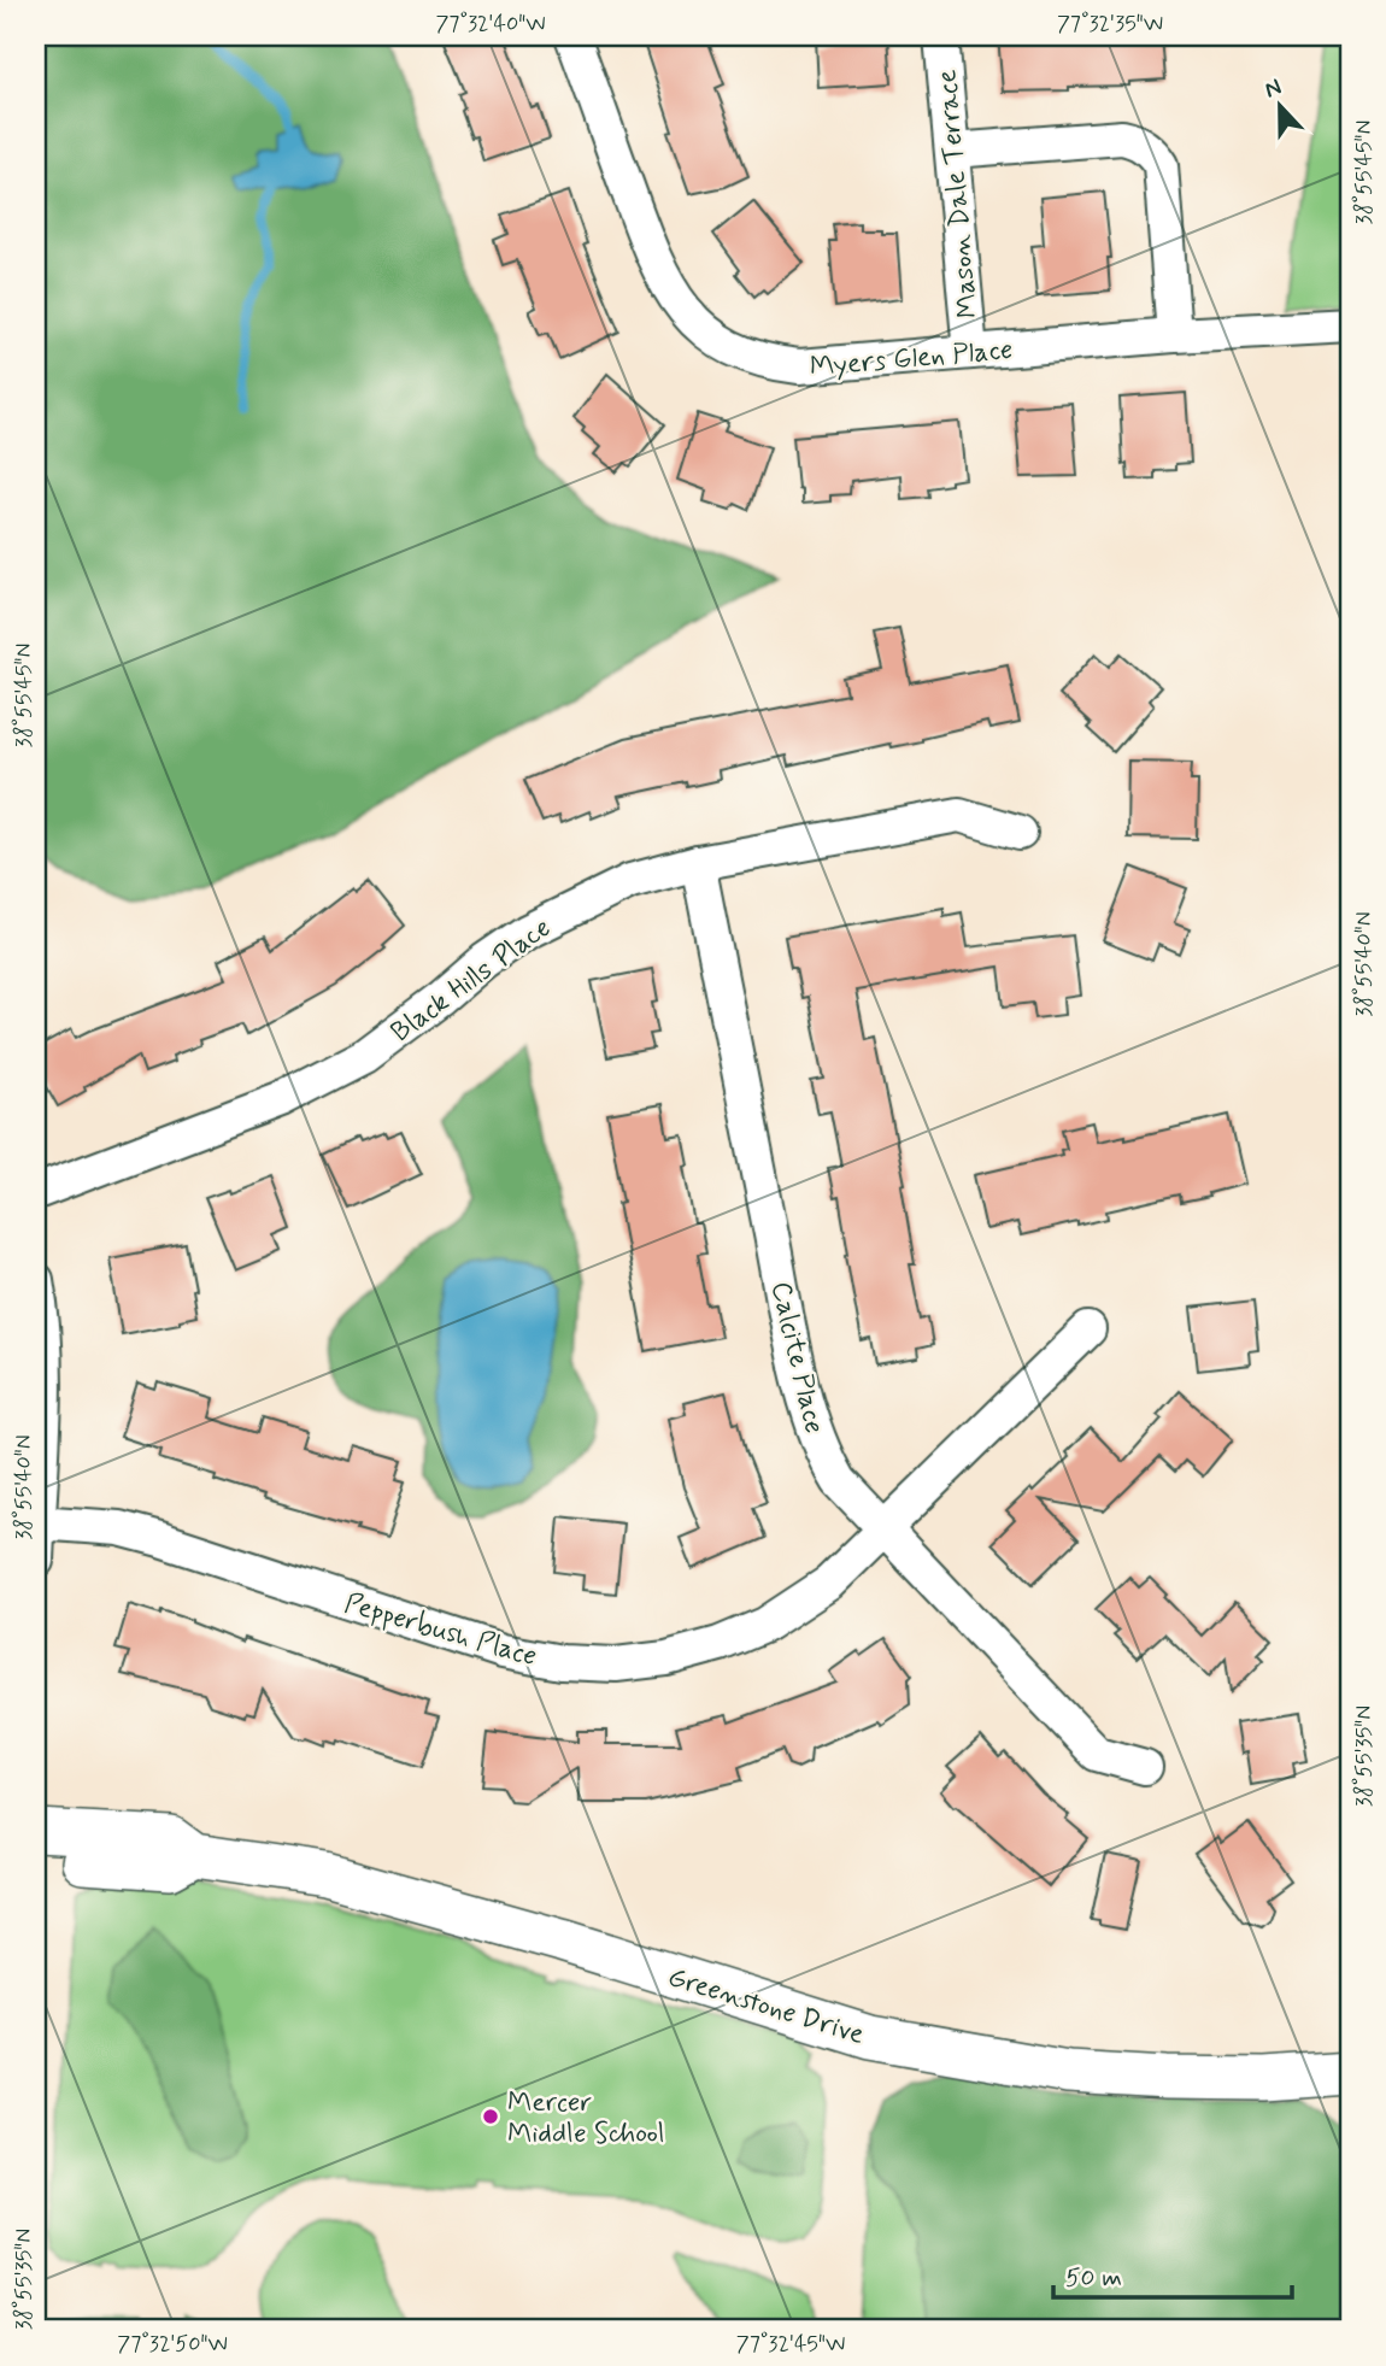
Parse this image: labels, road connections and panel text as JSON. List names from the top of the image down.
{
  "streets": {
    "street": [
      "Mason Dale Terrace",
      "Myers Glen Place",
      "Black Hills Place",
      "Calcite Place",
      "Pepperbush Place",
      "Greenstone Drive"
    ]
  },
  "crossings": [
    ["Mason Dale Terrace", "Myers Glen Place"],
    ["Black Hills Place", "Calcite Place"],
    ["Calcite Place", "Pepperbush Place"]
  ],
  "places": ["Mercer Middle School"],
  "scale_bar": "50 m",
  "north": "top",
  "coordinates": [
    "77°32'40\"W",
    "77°32'35\"W",
    "38°55'45\"N",
    "38°55'40\"N",
    "38°55'35\"N",
    "77°32'50\"W",
    "77°32'45\"W"
  ]
}
